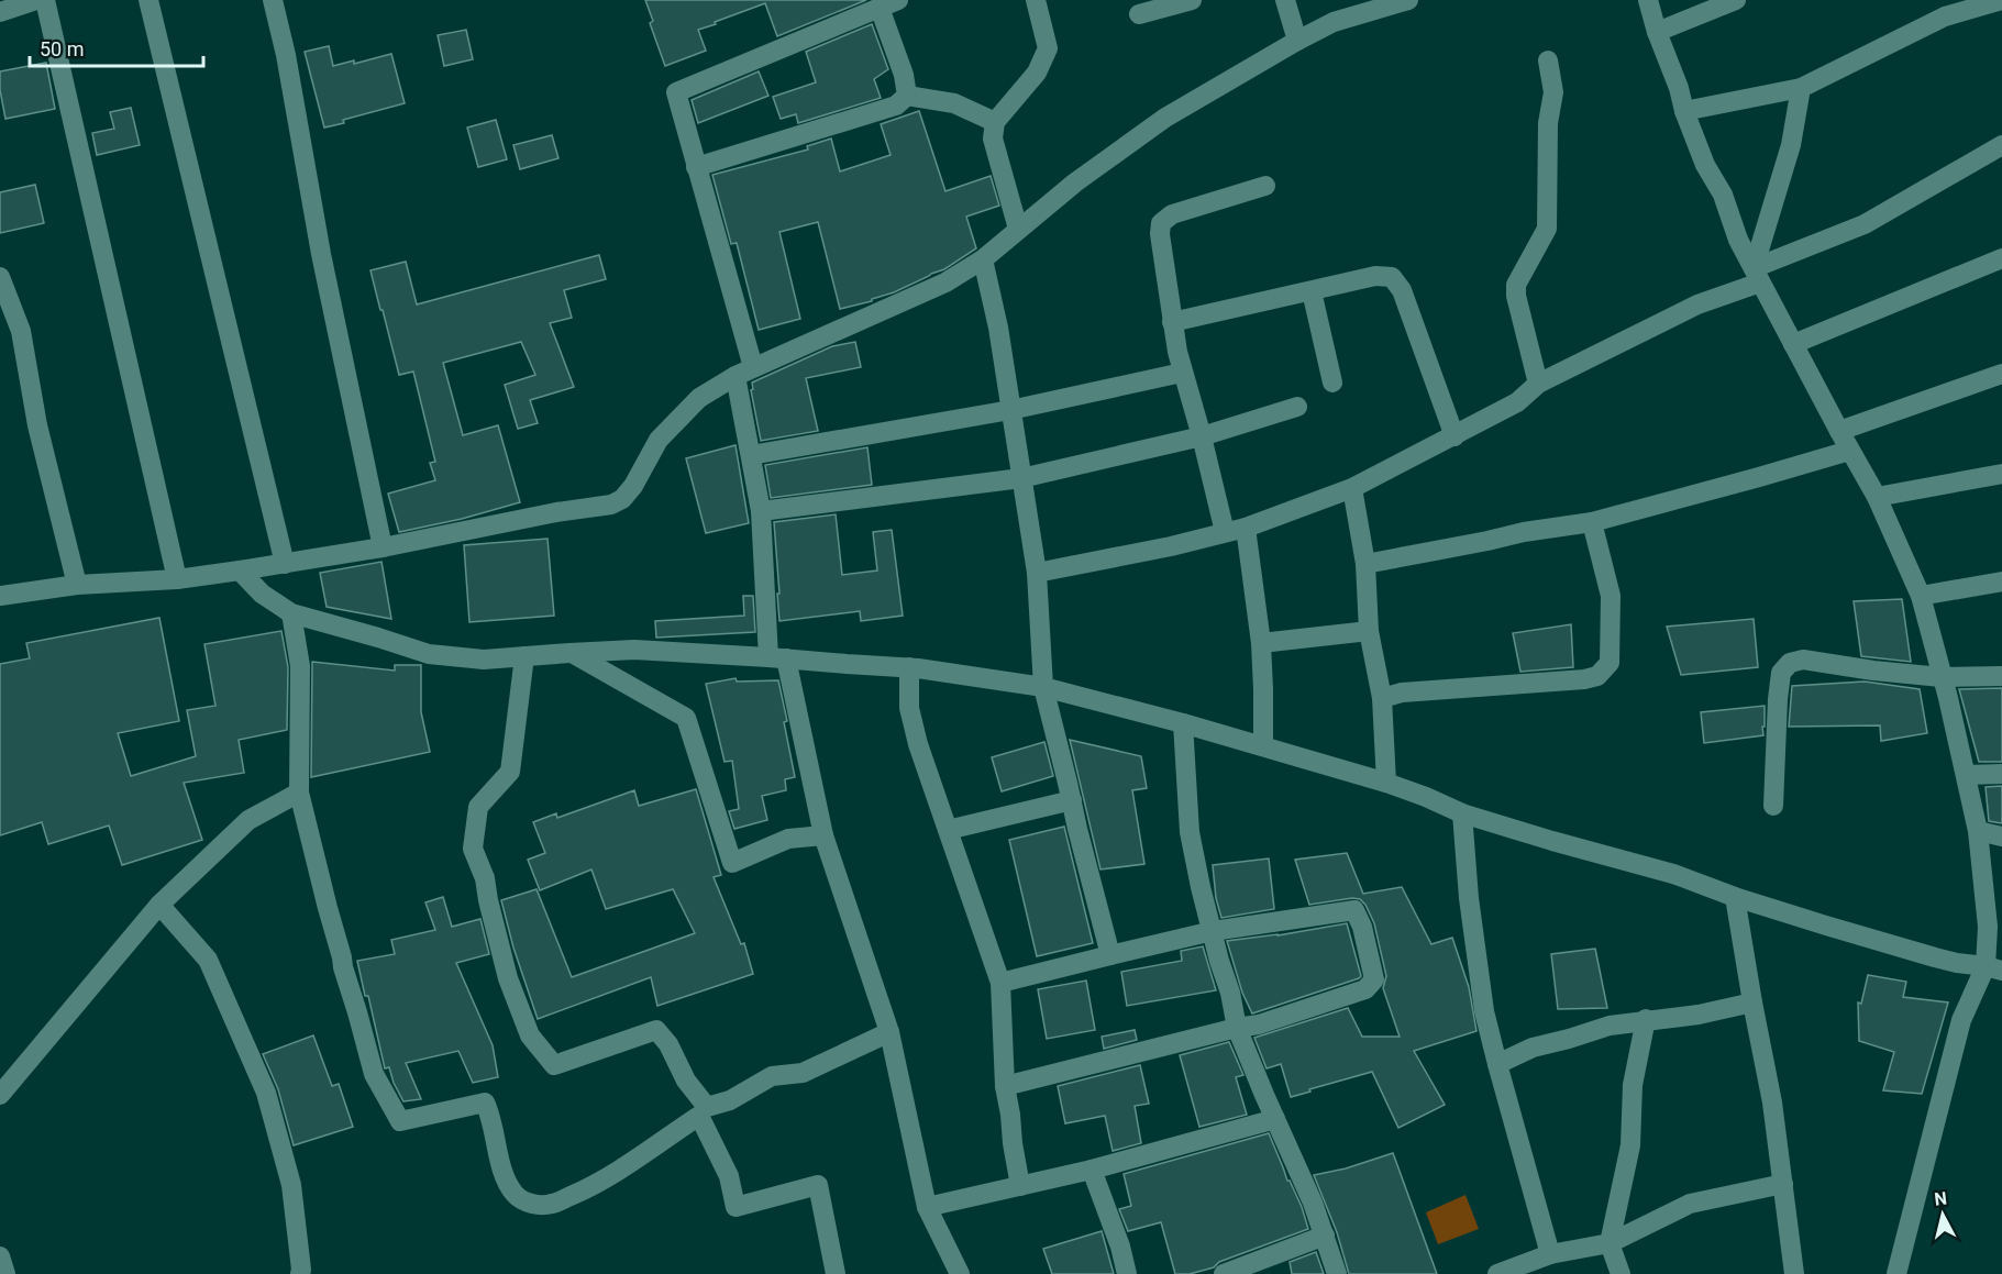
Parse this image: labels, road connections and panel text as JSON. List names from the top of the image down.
{
  "scale_bar": "50 m",
  "north": "top"
}
